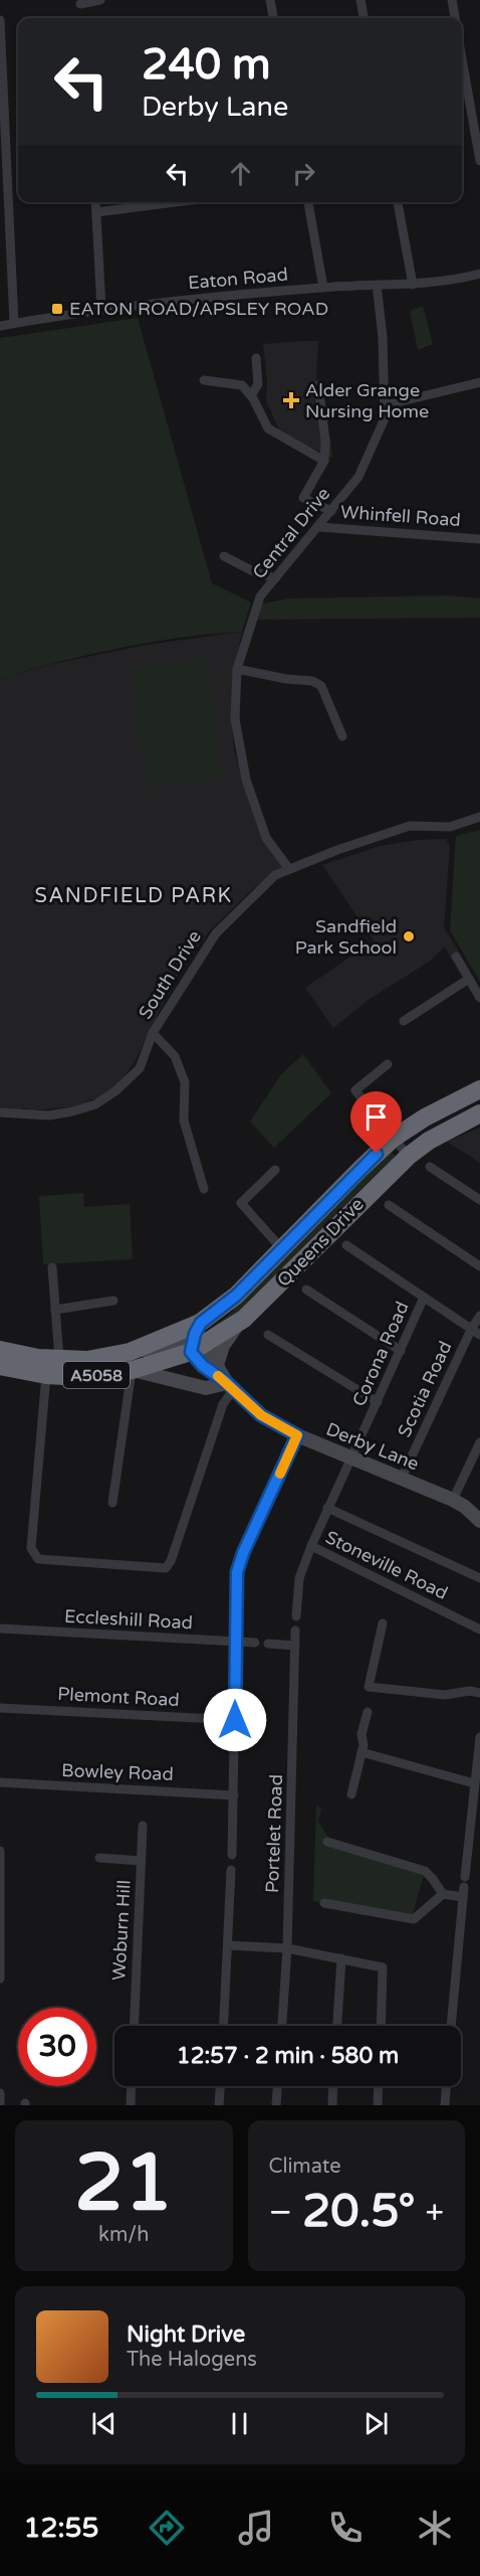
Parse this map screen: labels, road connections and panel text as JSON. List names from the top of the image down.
{
  "streets": {
    "highway": ["Queens Drive", "A5058"],
    "street": [
      "Eaton Road",
      "Whinfell Road",
      "Central Drive",
      "South Drive",
      "Corona Road",
      "Scotia Road",
      "Derby Lane",
      "Stoneville Road",
      "Eccleshill Road",
      "Plemont Road",
      "Bowley Road",
      "Portelet Road",
      "Woburn Hill"
    ]
  },
  "crossings": [
    ["Eaton Road", "Central Drive"],
    ["Whinfell Road", "Central Drive"],
    ["Central Drive", "South Drive"],
    ["Queens Drive", "A5058"],
    ["Queens Drive", "Derby Lane"],
    ["Corona Road", "Derby Lane"],
    ["A5058", "Derby Lane"],
    ["Scotia Road", "Derby Lane"]
  ],
  "districts": ["SANDFIELD PARK"],
  "places": {
    "transit": ["EATON ROAD/APSLEY ROAD"],
    "health": ["Alder Grange Nursing Home"],
    "other": ["Sandfield Park School"]
  },
  "page": {
    "turn": ["240 m", "Derby Lane"],
    "limit": "30",
    "trip": "12:57 · 2 min · 580 m",
    "tile": [
      ["21", "km/h"],
      "Climate"
    ],
    "heat": ["−", "20.5°", "+"],
    "song": ["Night Drive", "The Halogens"],
    "tabs": "12:55"
  }
}
